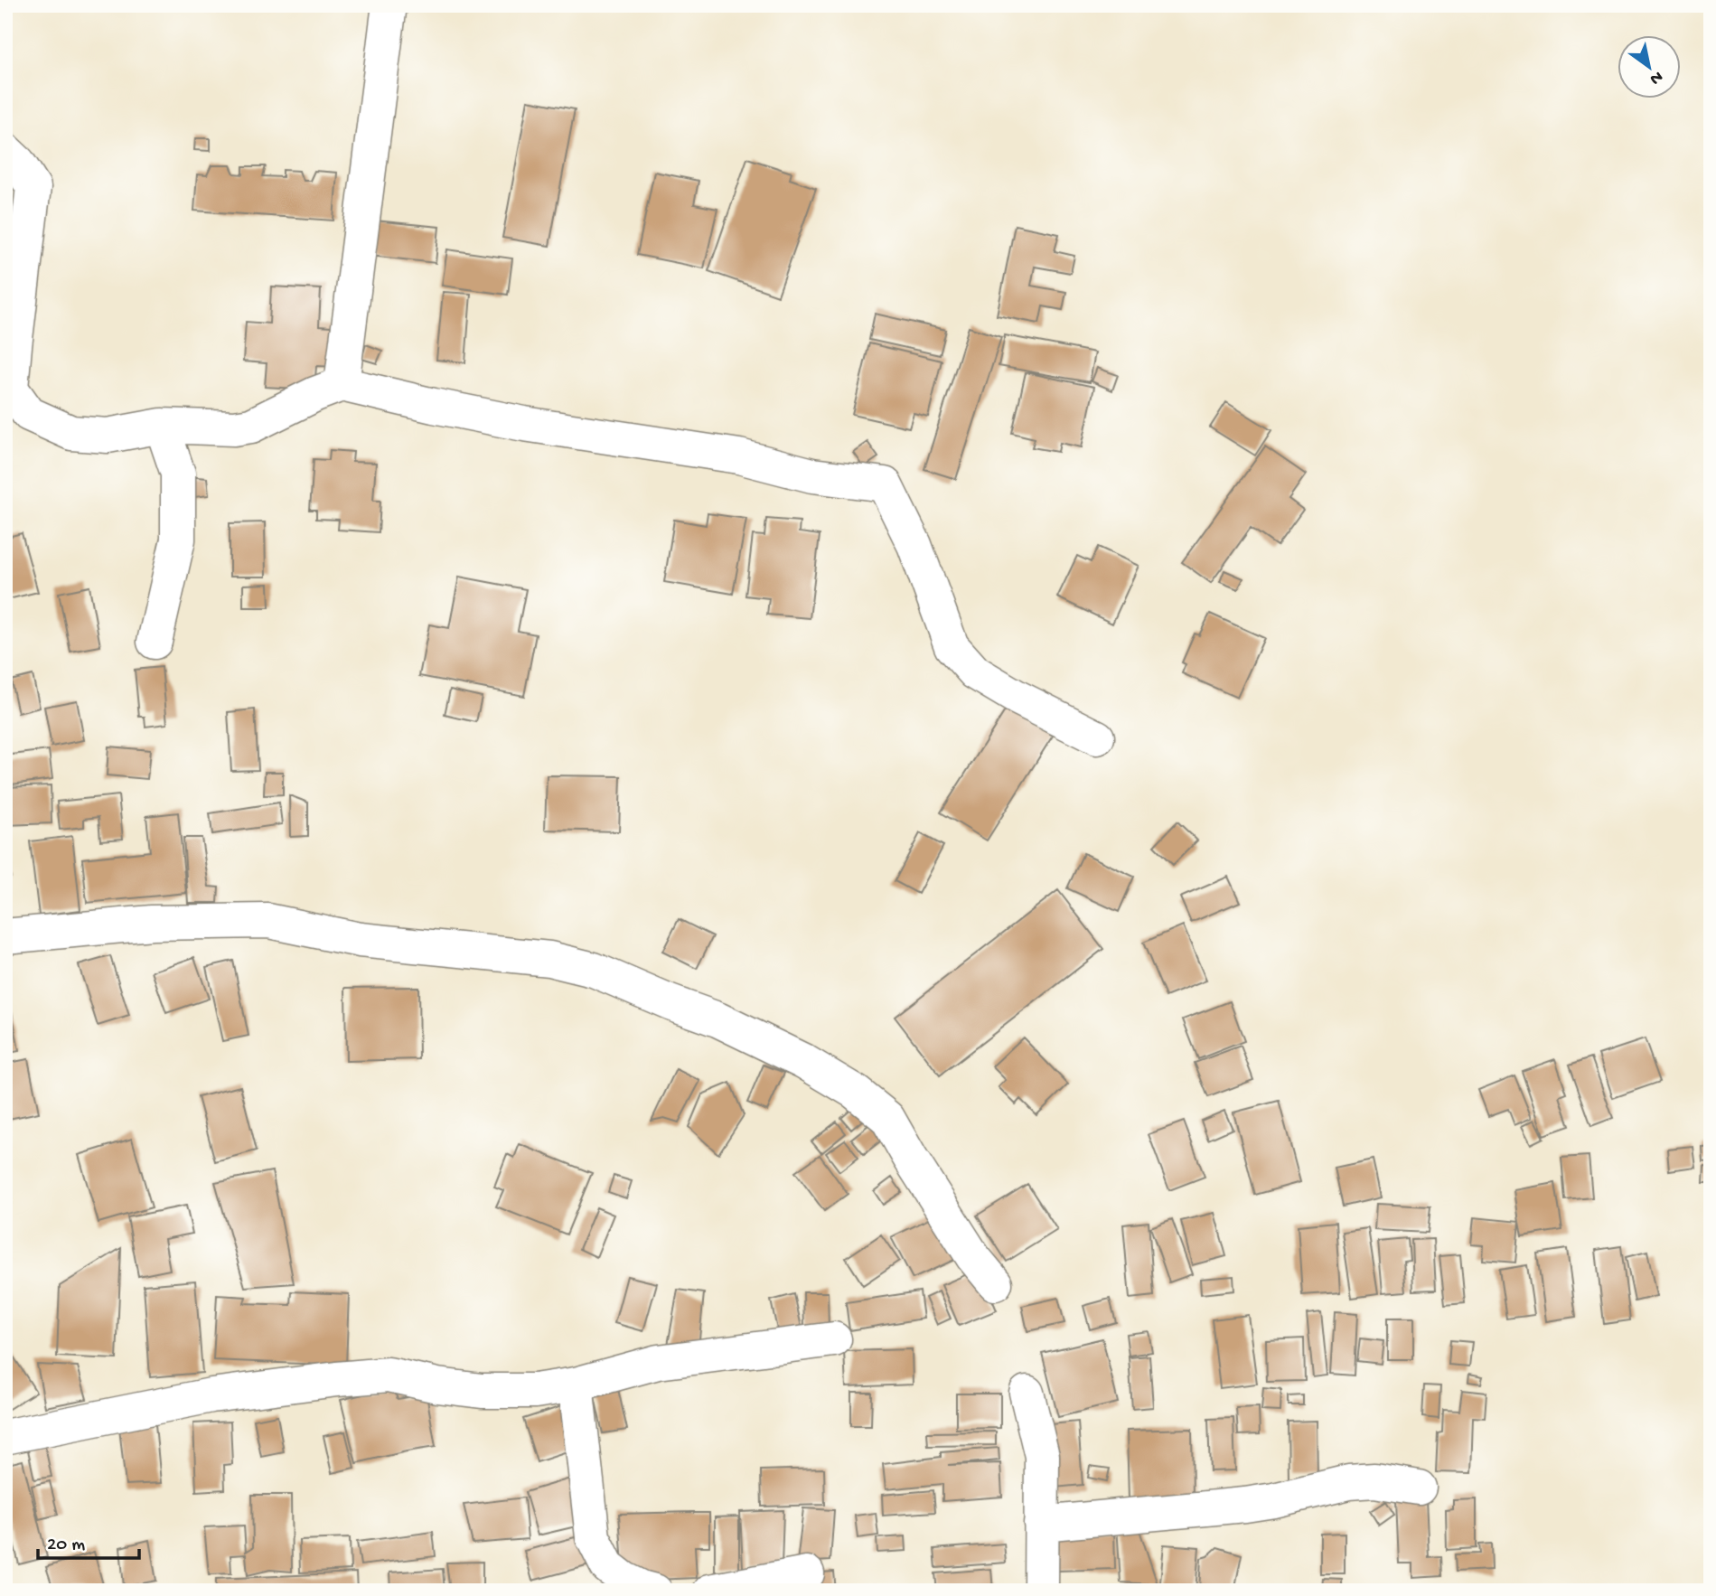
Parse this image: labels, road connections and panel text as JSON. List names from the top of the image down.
{
  "scale_bar": "20 m",
  "north": "bottom right"
}
